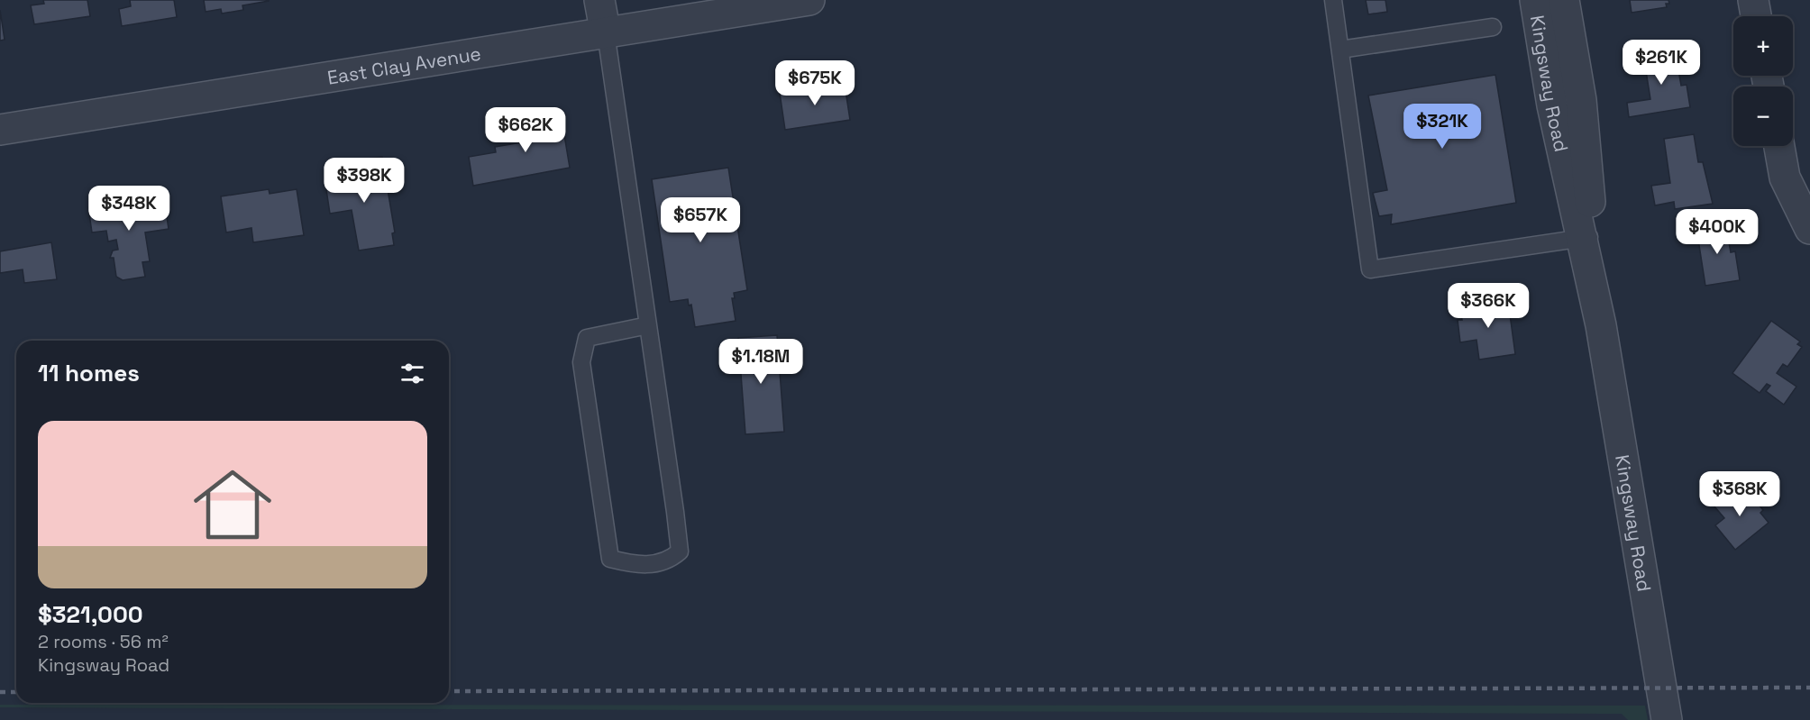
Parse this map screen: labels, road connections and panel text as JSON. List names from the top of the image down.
{
  "streets": {
    "street": ["East Clay Avenue", "Kingsway Road"]
  },
  "page": {
    "map_buttons": ["+", "−"],
    "price": [
      "$261K",
      "$675K",
      "$321K",
      "$662K",
      "$398K",
      "$348K",
      "$657K",
      "$400K",
      "$366K",
      "$1.18M",
      "$368K"
    ],
    "heading": "11 homes",
    "list": [
      {
        "name": "$321,000",
        "note": "2 rooms · 56 m² · Kingsway Road"
      }
    ]
  }
}
